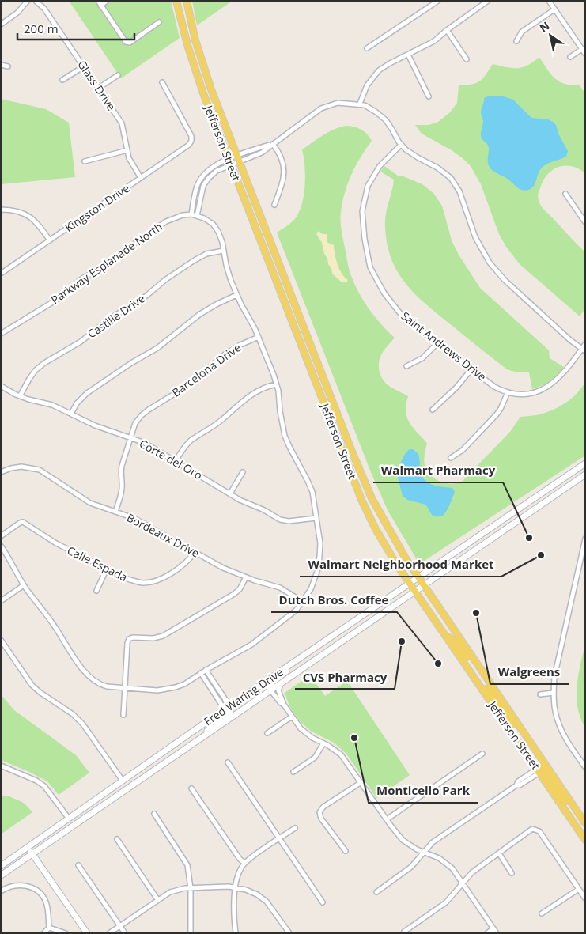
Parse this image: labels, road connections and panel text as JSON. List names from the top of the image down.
{
  "streets": {
    "main road": ["Jefferson Street", "Fred Waring Drive"],
    "street": [
      "Glass Drive",
      "Kingston Drive",
      "Parkway Esplanade North",
      "Castille Drive",
      "Saint Andrews Drive",
      "Barcelona Drive",
      "Corte del Oro",
      "Bordeaux Drive",
      "Calle Espada"
    ]
  },
  "crossings": [
    ["Glass Drive", "Kingston Drive"],
    ["Jefferson Street", "Fred Waring Drive"],
    ["Castille Drive", "Corte del Oro"],
    ["Barcelona Drive", "Corte del Oro"],
    ["Barcelona Drive", "Bordeaux Drive"],
    ["Bordeaux Drive", "Calle Espada"]
  ],
  "places": [
    "Walmart Pharmacy",
    "Walmart Neighborhood Market",
    "Walgreens",
    "CVS Pharmacy",
    "Dutch Bros. Coffee",
    "Monticello Park"
  ],
  "scale_bar": "200 m",
  "north": "top left"
}
